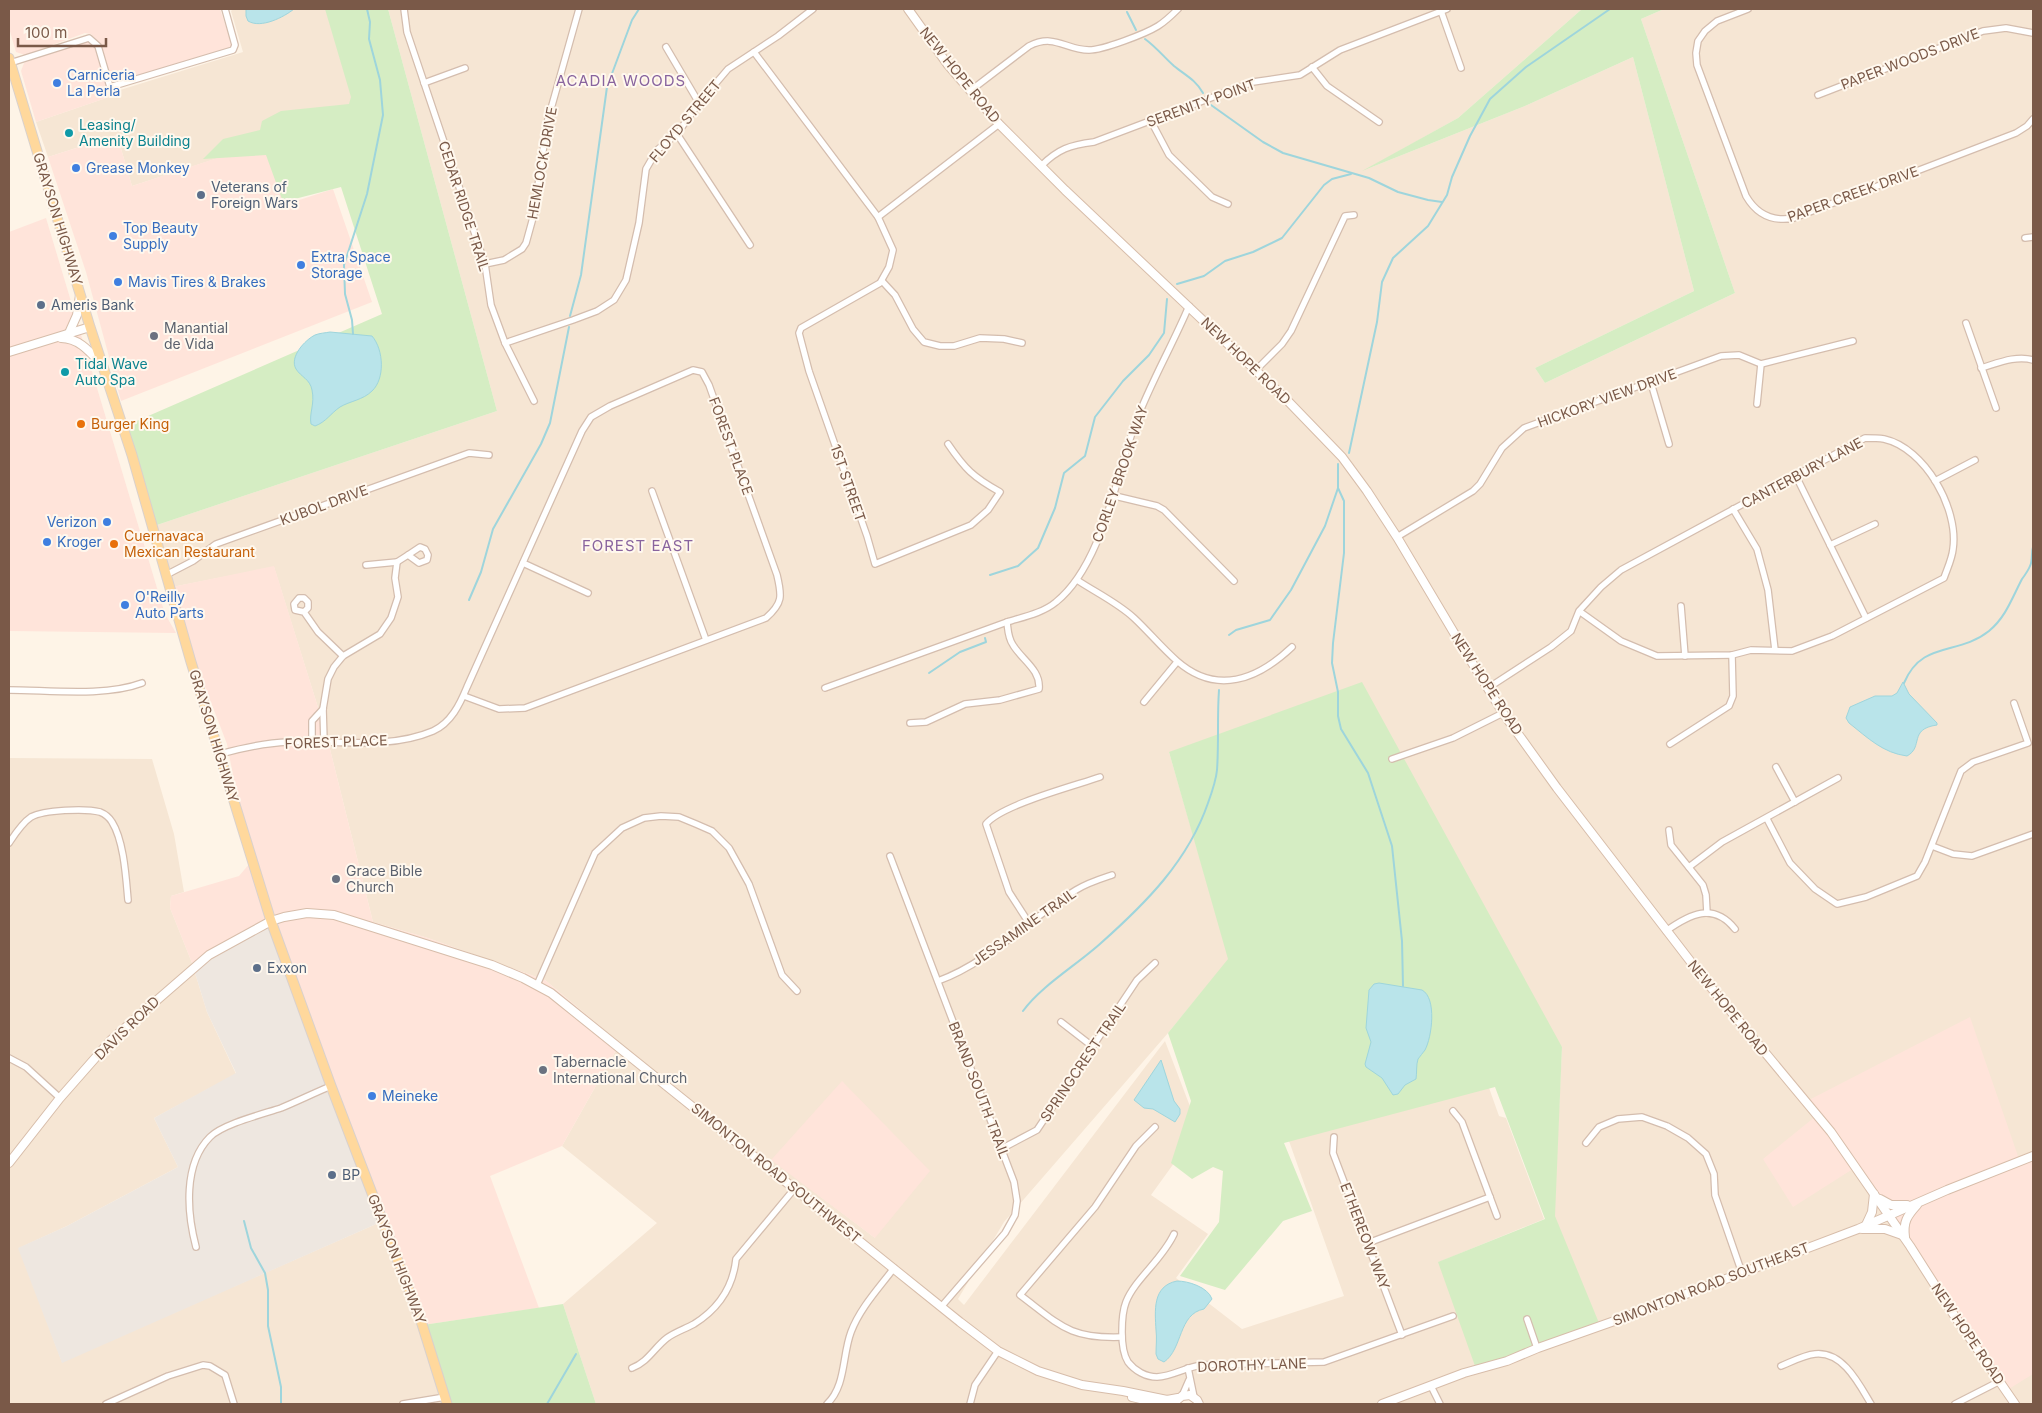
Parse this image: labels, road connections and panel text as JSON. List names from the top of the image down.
{
  "streets": {
    "main road": ["GRAYSON HIGHWAY"],
    "street": [
      "PAPER WOODS DRIVE",
      "NEW HOPE ROAD",
      "SERENITY POINT",
      "FLOYD STREET",
      "HEMLOCK DRIVE",
      "PAPER CREEK DRIVE",
      "CEDAR RIDGE TRAIL",
      "HICKORY VIEW DRIVE",
      "FOREST PLACE",
      "CANTERBURY LANE",
      "CORLEY BROOK WAY",
      "1ST STREET",
      "KUBOL DRIVE",
      "JESSAMINE TRAIL",
      "DAVIS ROAD",
      "SPRINGCREST TRAIL",
      "BRAND SOUTH TRAIL",
      "SIMONTON ROAD SOUTHWEST",
      "ETHEREOW WAY",
      "SIMONTON ROAD SOUTHEAST",
      "DOROTHY LANE"
    ]
  },
  "crossings": [
    ["NEW HOPE ROAD", "SERENITY POINT"],
    ["NEW HOPE ROAD", "HICKORY VIEW DRIVE"],
    ["NEW HOPE ROAD", "CANTERBURY LANE"],
    ["NEW HOPE ROAD", "CORLEY BROOK WAY"],
    ["NEW HOPE ROAD", "SIMONTON ROAD SOUTHEAST"],
    ["FLOYD STREET", "CEDAR RIDGE TRAIL"],
    ["HEMLOCK DRIVE", "CEDAR RIDGE TRAIL"],
    ["GRAYSON HIGHWAY", "FOREST PLACE"],
    ["GRAYSON HIGHWAY", "KUBOL DRIVE"],
    ["GRAYSON HIGHWAY", "DAVIS ROAD"],
    ["GRAYSON HIGHWAY", "SIMONTON ROAD SOUTHWEST"],
    ["JESSAMINE TRAIL", "BRAND SOUTH TRAIL"],
    ["DAVIS ROAD", "SIMONTON ROAD SOUTHWEST"],
    ["SPRINGCREST TRAIL", "BRAND SOUTH TRAIL"],
    ["BRAND SOUTH TRAIL", "SIMONTON ROAD SOUTHWEST"],
    ["ETHEREOW WAY", "DOROTHY LANE"]
  ],
  "districts": ["ACADIA WOODS", "FOREST EAST"],
  "places": [
    "Carniceria La Perla",
    "Leasing/ Amenity Building",
    "Grease Monkey",
    "Veterans of Foreign Wars",
    "Top Beauty Supply",
    "Extra Space Storage",
    "Mavis Tires & Brakes",
    "Ameris Bank",
    "Manantial de Vida",
    "Tidal Wave Auto Spa",
    "Burger King",
    "Verizon",
    "Kroger",
    "Cuernavaca Mexican Restaurant",
    "O'Reilly Auto Parts",
    "Grace Bible Church",
    "Exxon",
    "Tabernacle International Church",
    "Meineke",
    "BP"
  ],
  "scale_bar": "100 m"
}
